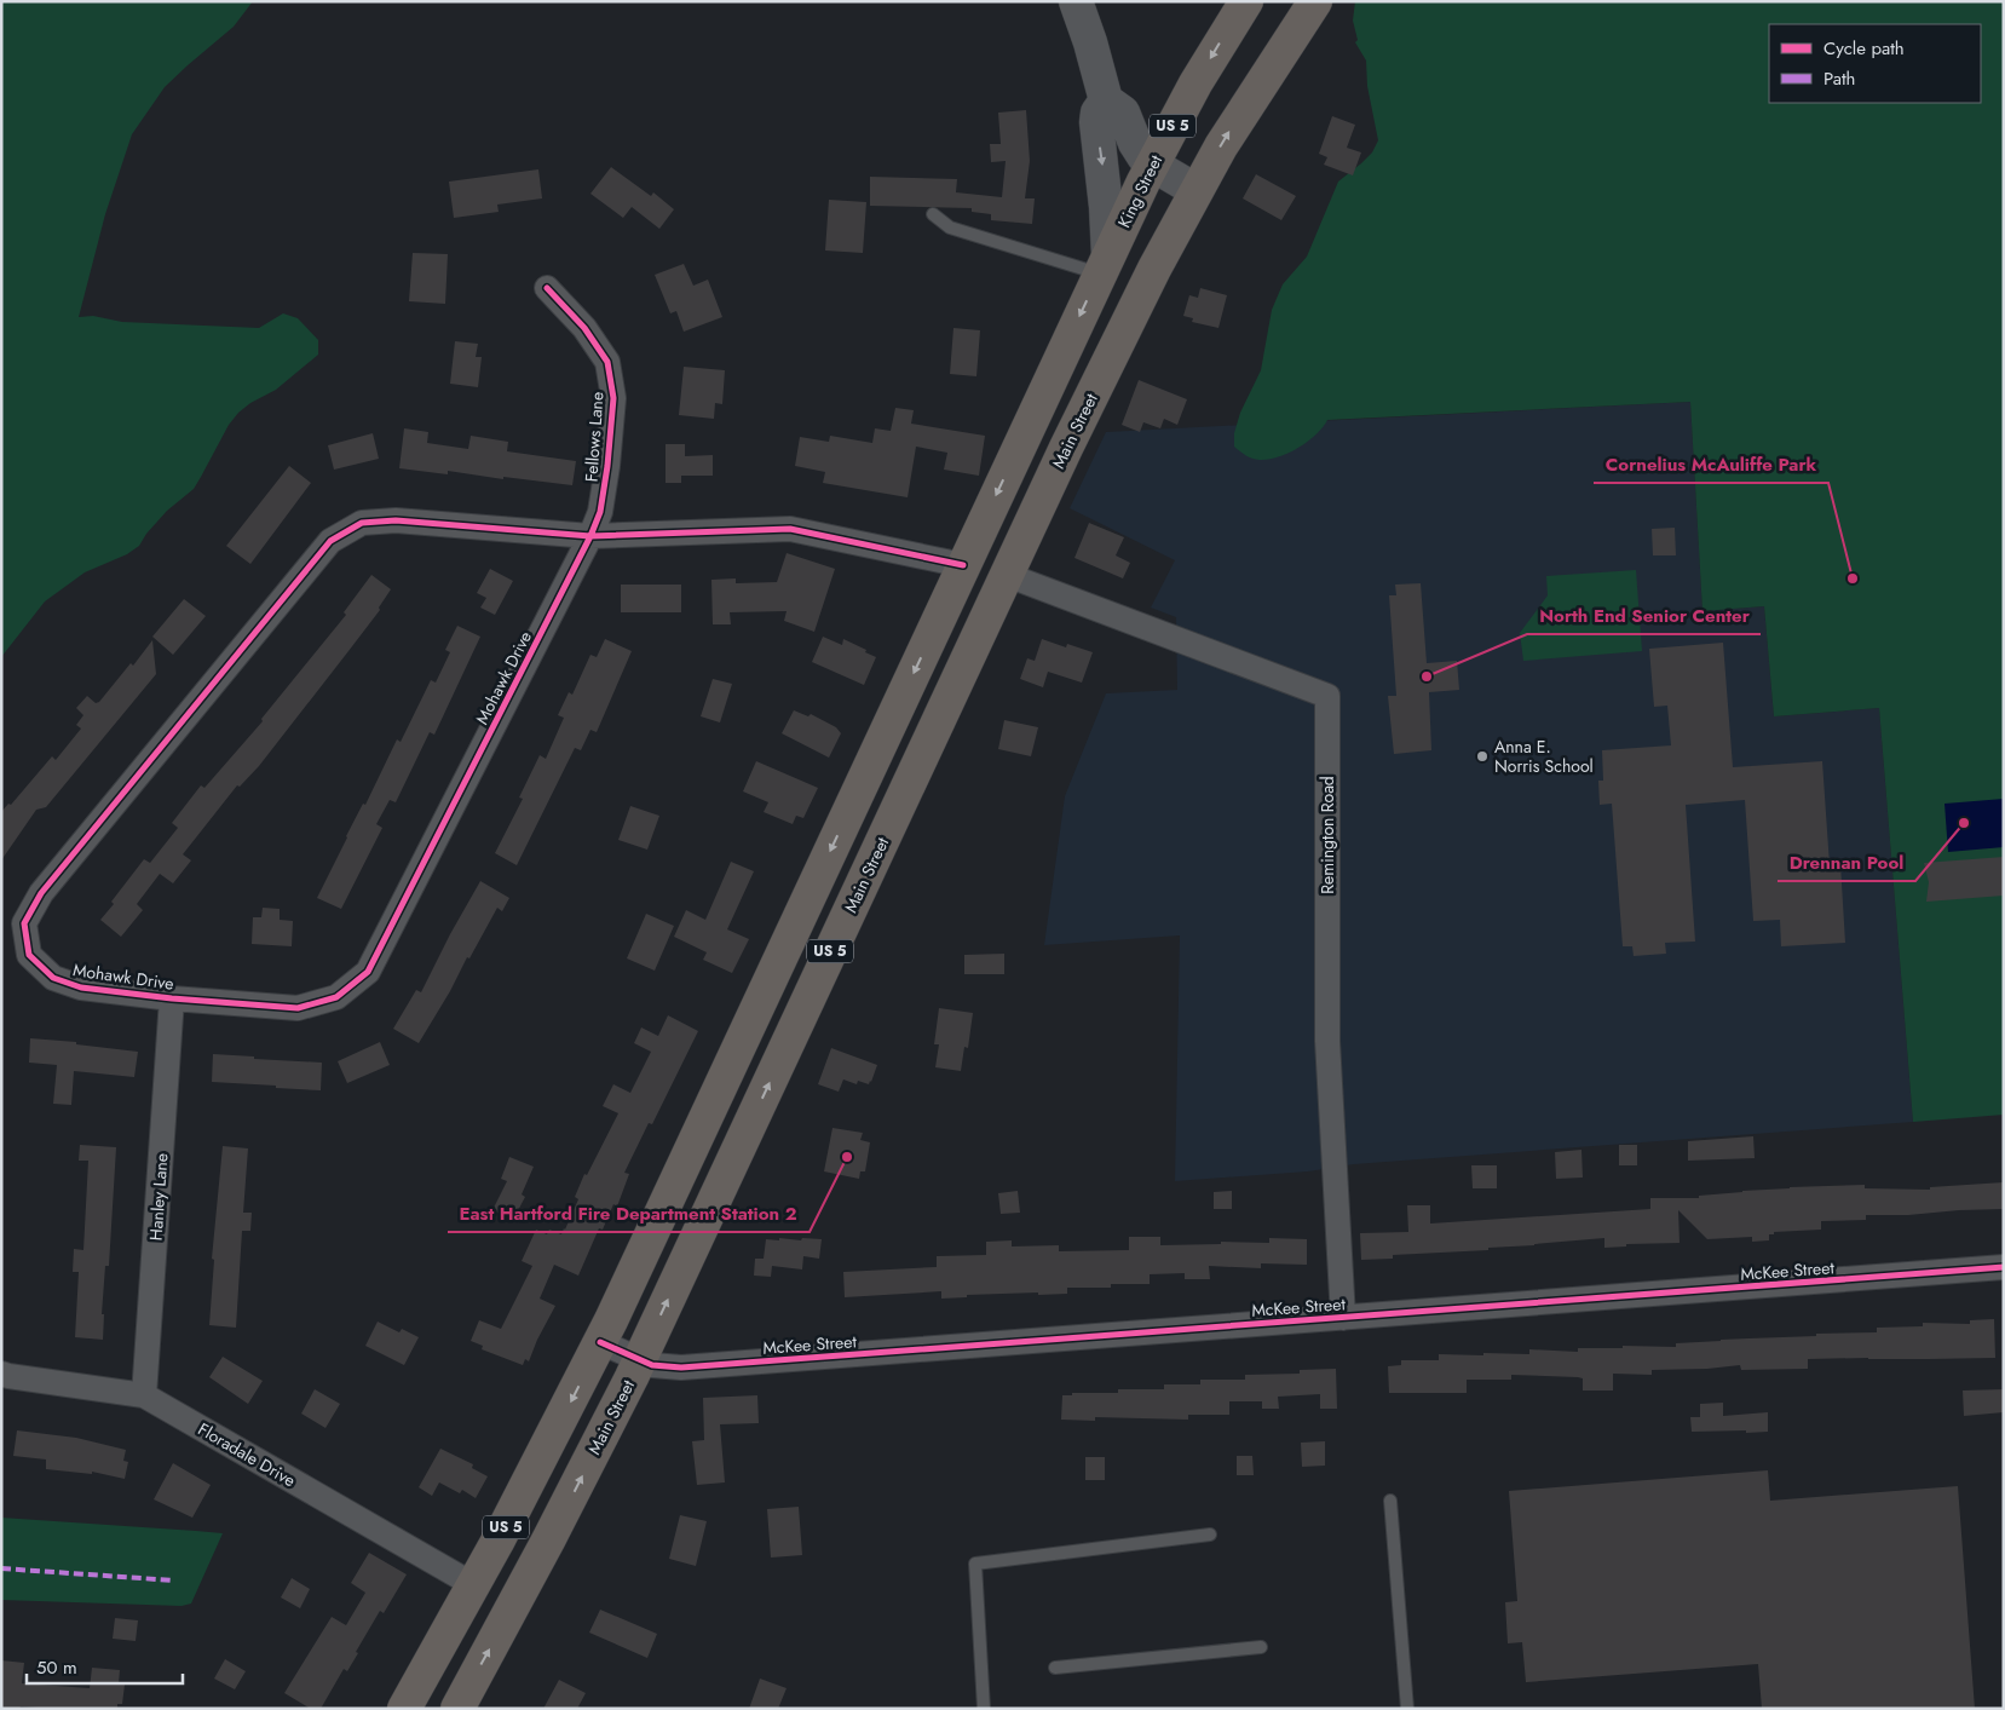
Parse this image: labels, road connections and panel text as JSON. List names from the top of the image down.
{
  "streets": {
    "highway": ["US 5", "King Street", "Main Street"],
    "street": [
      "Fellows Lane",
      "Mohawk Drive",
      "Remington Road",
      "Hanley Lane",
      "McKee Street",
      "Floradale Drive"
    ]
  },
  "crossings": [
    ["US 5", "King Street"],
    ["US 5", "Main Street"],
    ["US 5", "Mohawk Drive"],
    ["US 5", "McKee Street"],
    ["US 5", "Floradale Drive"],
    ["Main Street", "Remington Road"],
    ["Main Street", "McKee Street"],
    ["Fellows Lane", "Mohawk Drive"],
    ["Mohawk Drive", "Hanley Lane"],
    ["Remington Road", "McKee Street"],
    ["Hanley Lane", "Floradale Drive"]
  ],
  "places": [
    "Cornelius McAuliffe Park",
    "North End Senior Center",
    "Anna E. Norris School",
    "Drennan Pool",
    "East Hartford Fire Department Station 2"
  ],
  "legend": ["Cycle path", "Path"],
  "scale_bar": "50 m"
}
